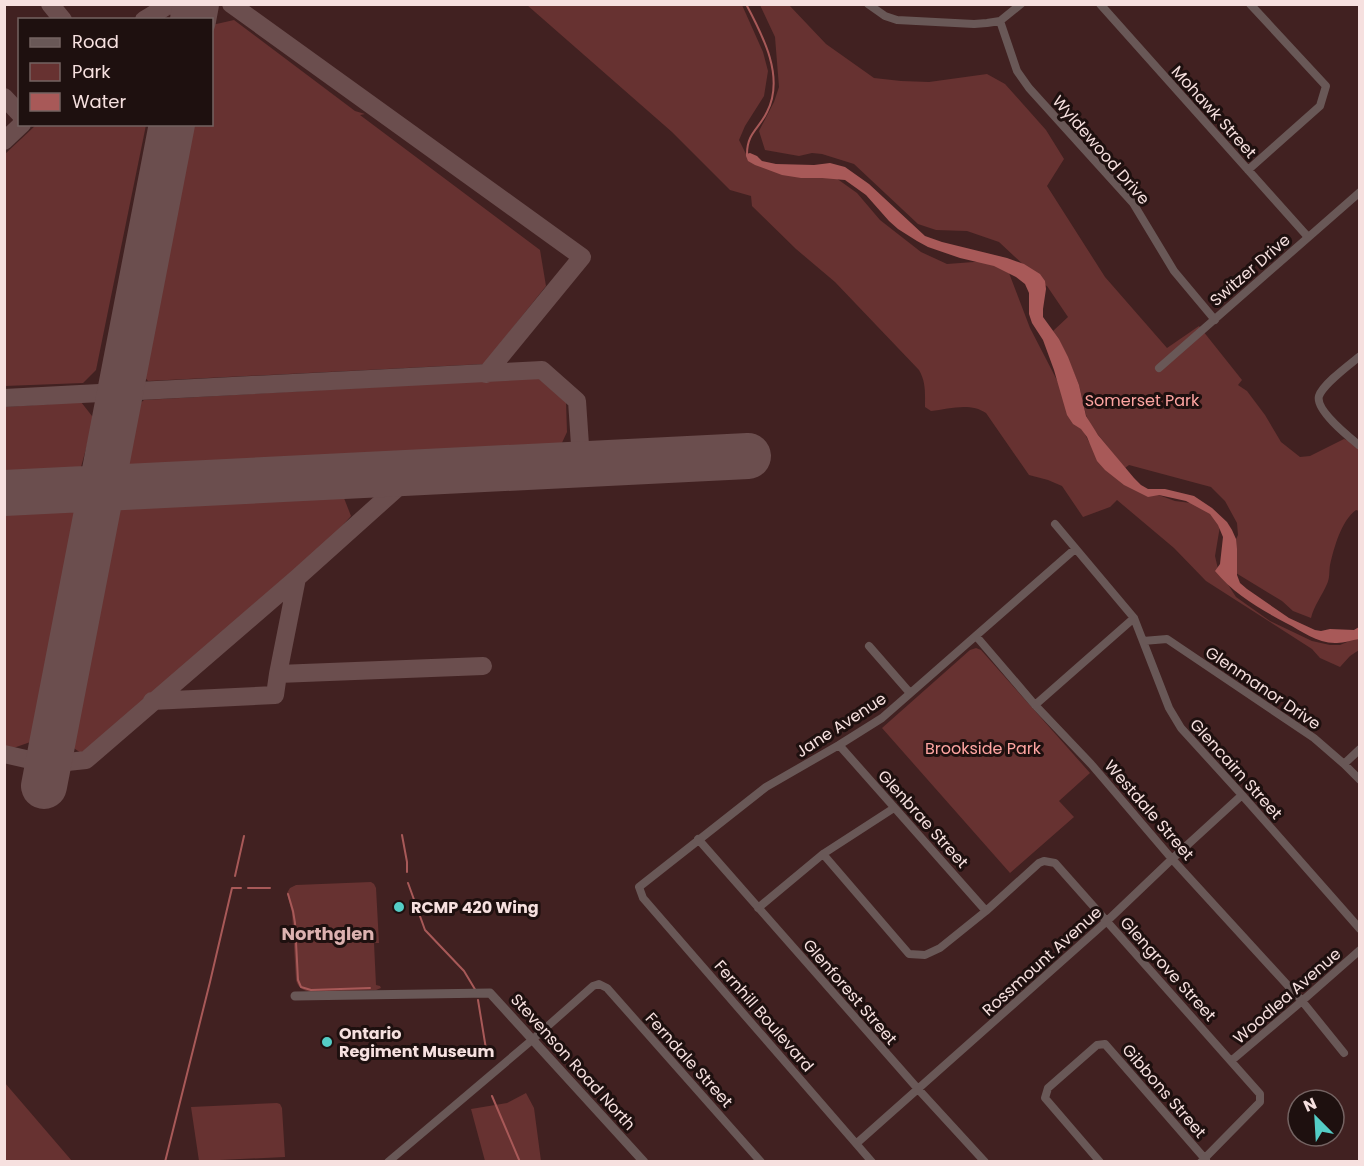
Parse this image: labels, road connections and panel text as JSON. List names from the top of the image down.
{
  "streets": {
    "street": [
      "Mohawk Street",
      "Wyldewood Drive",
      "Switzer Drive",
      "Glenmanor Drive",
      "Jane Avenue",
      "Glencairn Street",
      "Westdale Street",
      "Glenbrae Street",
      "Rossmount Avenue",
      "Glengrove Street",
      "Glenforest Street",
      "Woodlea Avenue",
      "Fernhill Boulevard",
      "Ferndale Street",
      "Stevenson Road North",
      "Gibbons Street"
    ]
  },
  "crossings": [
    ["Mohawk Street", "Switzer Drive"],
    ["Wyldewood Drive", "Switzer Drive"],
    ["Glenmanor Drive", "Glencairn Street"],
    ["Jane Avenue", "Glencairn Street"],
    ["Jane Avenue", "Westdale Street"],
    ["Jane Avenue", "Glenbrae Street"],
    ["Jane Avenue", "Glenforest Street"],
    ["Jane Avenue", "Fernhill Boulevard"],
    ["Glencairn Street", "Rossmount Avenue"],
    ["Westdale Street", "Rossmount Avenue"],
    ["Westdale Street", "Woodlea Avenue"],
    ["Glenbrae Street", "Glengrove Street"],
    ["Rossmount Avenue", "Glengrove Street"],
    ["Rossmount Avenue", "Glenforest Street"],
    ["Rossmount Avenue", "Fernhill Boulevard"],
    ["Glengrove Street", "Woodlea Avenue"],
    ["Glengrove Street", "Gibbons Street"],
    ["Ferndale Street", "Stevenson Road North"]
  ],
  "districts": ["Northglen"],
  "parks": ["Somerset Park", "Brookside Park"],
  "places": ["RCMP 420 Wing", "Ontario Regiment Museum"],
  "legend": ["Road", "Park", "Water"],
  "north": "top left"
}
